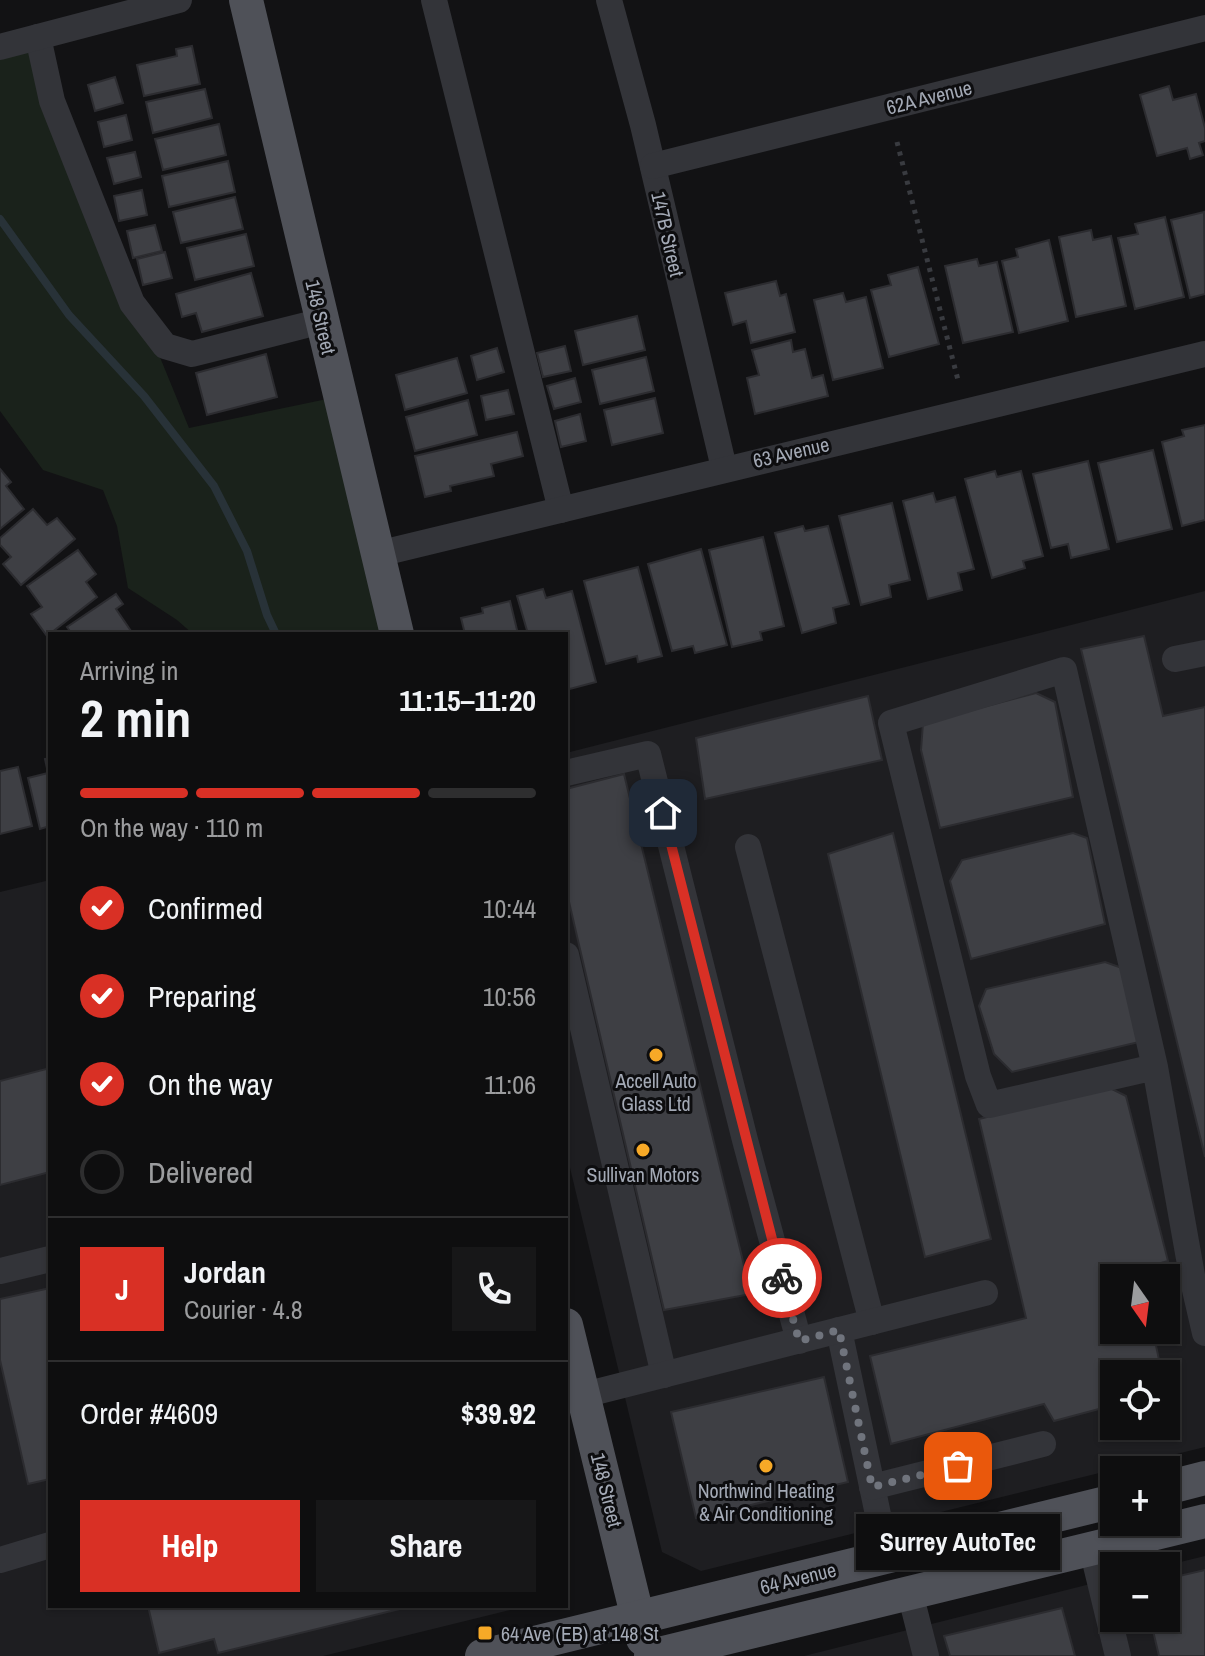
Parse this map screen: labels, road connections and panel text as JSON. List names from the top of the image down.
{
  "streets": {
    "main road": ["148 Street", "64 Avenue"],
    "street": ["62A Avenue", "147B Street", "63 Avenue"]
  },
  "crossings": [
    ["62A Avenue", "147B Street"],
    ["147B Street", "63 Avenue"],
    ["148 Street", "63 Avenue"],
    ["148 Street", "64 Avenue"]
  ],
  "places": {
    "other": [
      "Accell Auto Glass Ltd",
      "Sullivan Motors",
      "Northwind Heating & Air Conditioning",
      "Surrey AutoTec"
    ],
    "transit": ["64 Ave (EB) at 148 St"]
  },
  "north": "bottom",
  "page": {
    "heading": ["2 min", "Arriving in", "11:15–11:20"],
    "panel": [
      "Jordan",
      "Courier · 4.8",
      "Order #4609",
      "$39.92"
    ],
    "bar": "On the way · 110 m",
    "list": [
      ["Confirmed", "10:44"],
      ["Preparing", "10:56"],
      ["On the way", "11:06"],
      "Delivered"
    ],
    "round": "J",
    "map_buttons": ["+", "−"],
    "buttons": ["Help", "Share"],
    "bubble": "Surrey AutoTec"
  }
}
